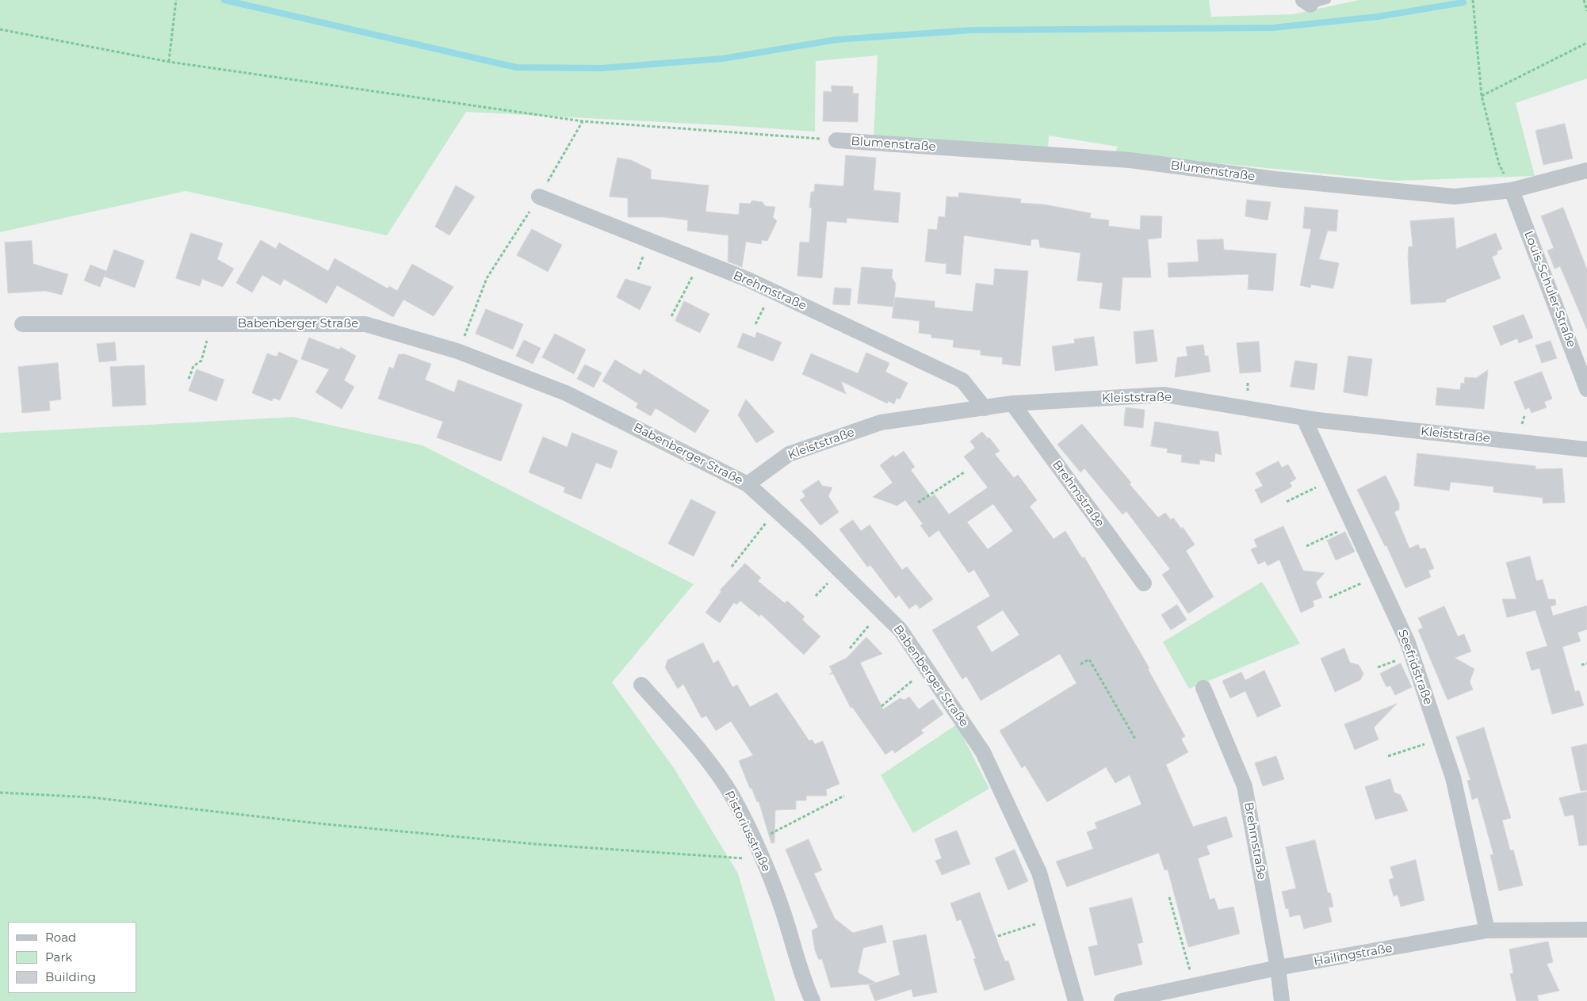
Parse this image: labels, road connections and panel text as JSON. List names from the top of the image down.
{
  "streets": {
    "street": [
      "Blumenstraße",
      "Louis-Schuler-Straße",
      "Brehmstraße",
      "Babenberger Straße",
      "Kleiststraße",
      "Seefridstraße",
      "Pistoriusstraße",
      "Hailingstraße"
    ]
  },
  "crossings": [
    ["Blumenstraße", "Louis-Schuler-Straße"],
    ["Brehmstraße", "Kleiststraße"],
    ["Brehmstraße", "Hailingstraße"],
    ["Babenberger Straße", "Kleiststraße"],
    ["Kleiststraße", "Seefridstraße"],
    ["Seefridstraße", "Hailingstraße"]
  ],
  "legend": ["Road", "Park", "Building"]
}
